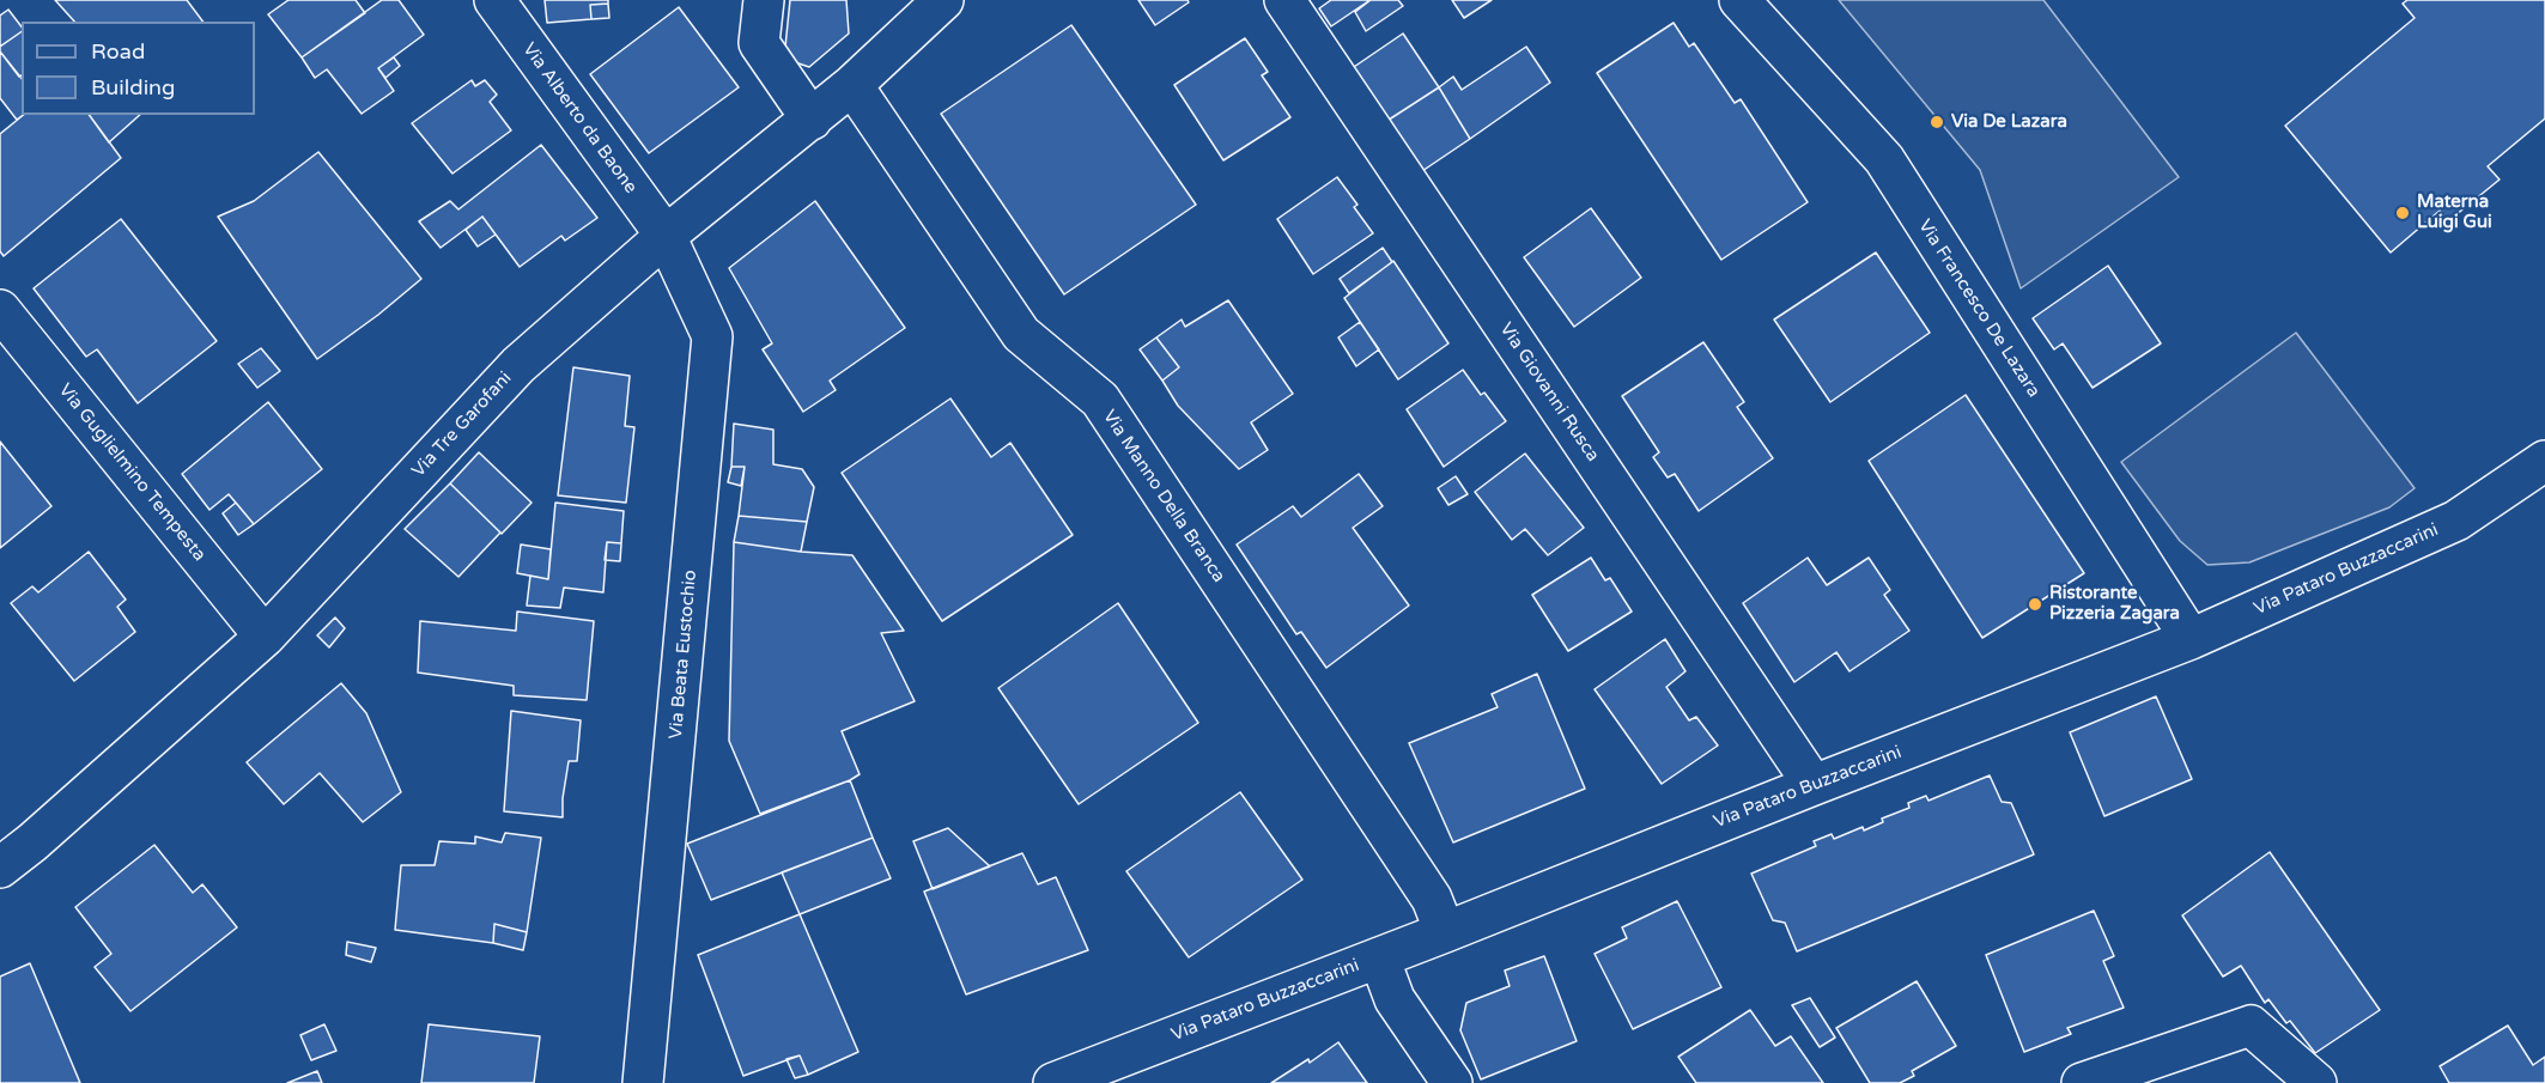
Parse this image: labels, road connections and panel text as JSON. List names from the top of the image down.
{
  "streets": {
    "street": [
      "Via Alberto da Baone",
      "Via Francesco De Lazara",
      "Via Giovanni Rusca",
      "Via Tre Garofani",
      "Via Guglielmino Tempesta",
      "Via Manno Della Branca",
      "Via Pataro Buzzaccarini",
      "Via Beata Eustochio"
    ]
  },
  "crossings": [
    ["Via Alberto da Baone", "Via Tre Garofani"],
    ["Via Alberto da Baone", "Via Beata Eustochio"],
    ["Via Francesco De Lazara", "Via Pataro Buzzaccarini"],
    ["Via Giovanni Rusca", "Via Pataro Buzzaccarini"],
    ["Via Tre Garofani", "Via Guglielmino Tempesta"],
    ["Via Tre Garofani", "Via Manno Della Branca"],
    ["Via Tre Garofani", "Via Beata Eustochio"],
    ["Via Manno Della Branca", "Via Pataro Buzzaccarini"]
  ],
  "places": ["Via De Lazara", "Materna Luigi Gui", "Ristorante Pizzeria Zagara"],
  "legend": ["Road", "Building"]
}
